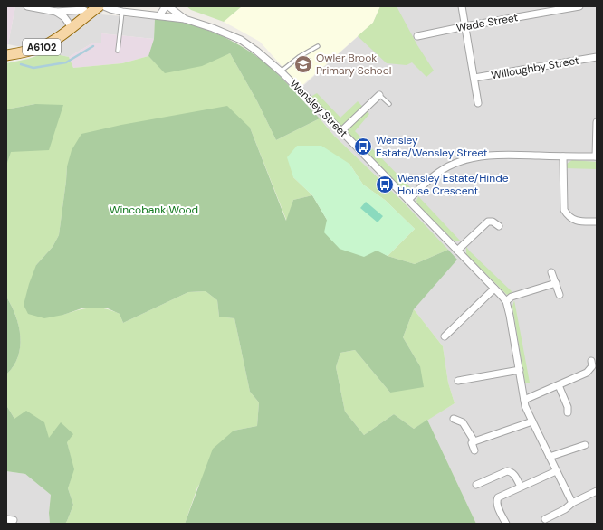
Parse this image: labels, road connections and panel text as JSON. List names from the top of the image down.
{
  "streets": {
    "main road": ["A6102"],
    "street": ["Wade Street", "Willoughby Street", "Wensley Street"]
  },
  "parks": ["Wincobank Wood"],
  "places": {
    "school or university": ["Owler Brook Primary School"],
    "bus stop": ["Wensley Estate/Wensley Street", "Wensley Estate/Hinde House Crescent"]
  }
}
